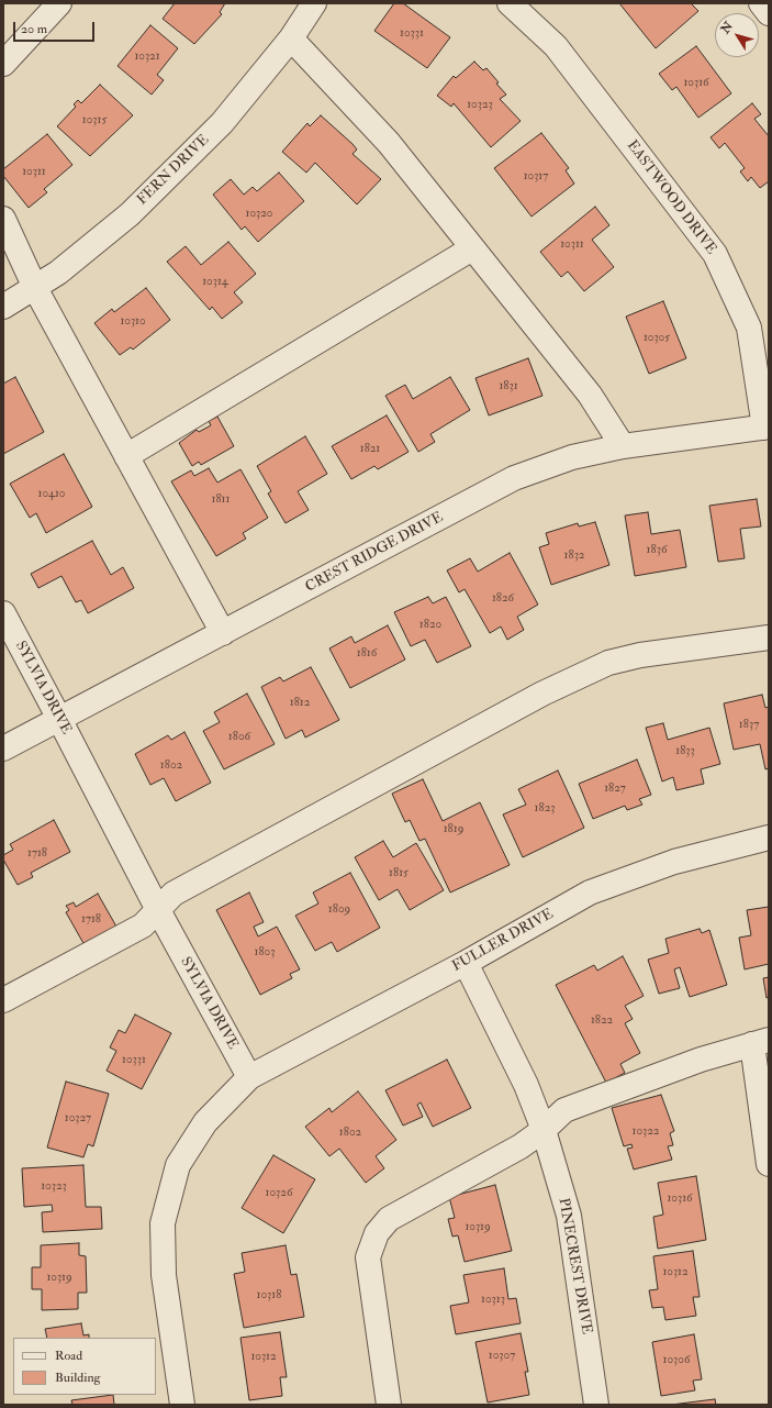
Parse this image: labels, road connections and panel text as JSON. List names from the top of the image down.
{
  "streets": {
    "street": [
      "FERN DRIVE",
      "EASTWOOD DRIVE",
      "CREST RIDGE DRIVE",
      "SYLVIA DRIVE",
      "FULLER DRIVE",
      "PINECREST DRIVE"
    ]
  },
  "crossings": [
    ["EASTWOOD DRIVE", "CREST RIDGE DRIVE"],
    ["CREST RIDGE DRIVE", "SYLVIA DRIVE"],
    ["SYLVIA DRIVE", "FULLER DRIVE"],
    ["FULLER DRIVE", "PINECREST DRIVE"]
  ],
  "house_numbers": [
    "10331",
    "10321",
    "10316",
    "10323",
    "10315",
    "10311",
    "10317",
    "10320",
    "10311",
    "10314",
    "10310",
    "10305",
    "1831",
    "1821",
    "10410",
    "1811",
    "1836",
    "1832",
    "1826",
    "1820",
    "1816",
    "1812",
    "1837",
    "1806",
    "1833",
    "1802",
    "1827",
    "1823",
    "1819",
    "1718",
    "1815",
    "1809",
    "1718",
    "1803",
    "1822",
    "10331",
    "10327",
    "10322",
    "1802",
    "10323",
    "10326",
    "10316",
    "10319",
    "10312",
    "10319",
    "10318",
    "10313",
    "10307",
    "10312",
    "10306"
  ],
  "legend": ["Road", "Building"],
  "scale_bar": "20 m",
  "north": "top left"
}
